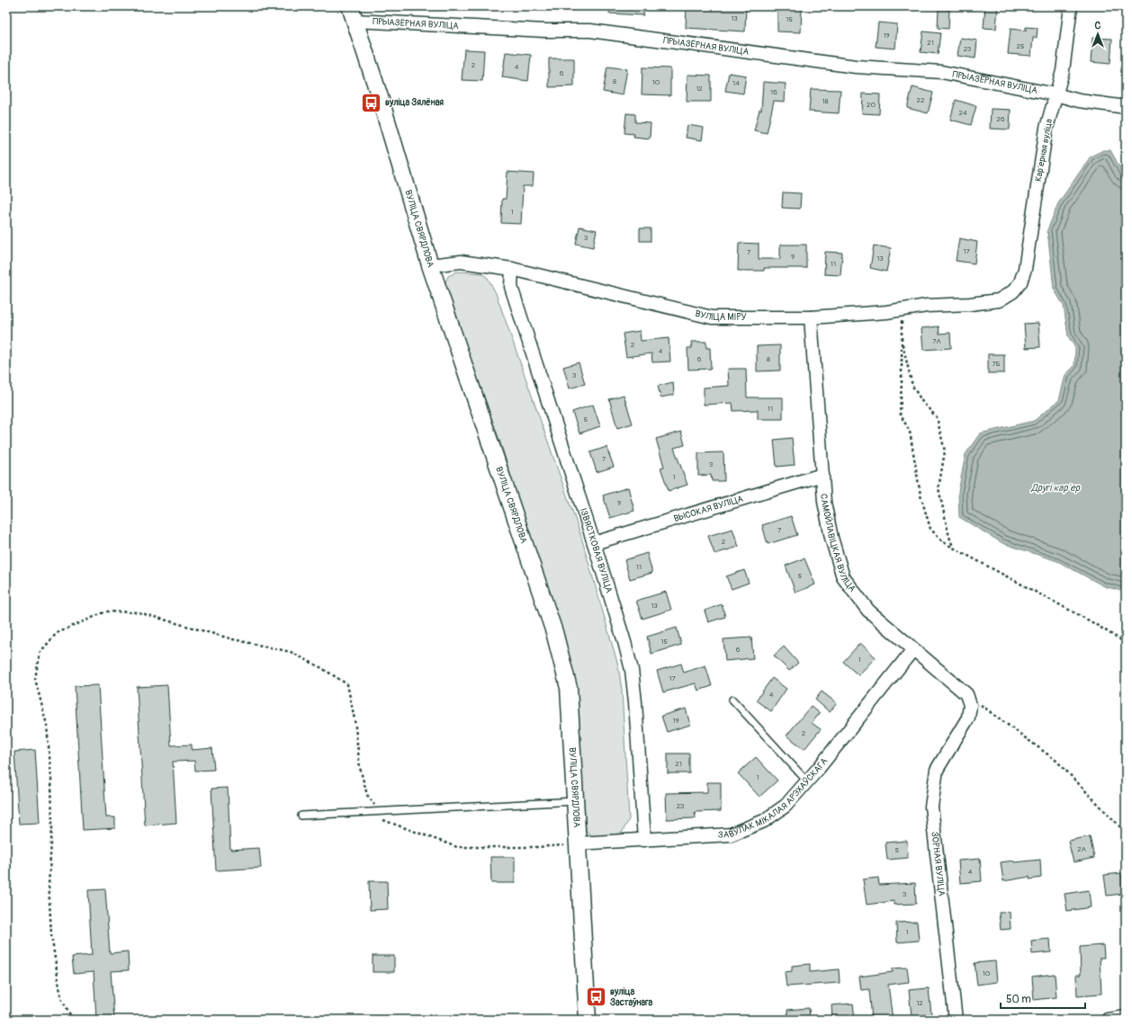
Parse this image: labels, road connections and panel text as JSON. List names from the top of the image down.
{
  "streets": {
    "street": [
      "ПРЫАЗЁРНАЯ ВУЛІЦА",
      "Карʼерная вуліца",
      "ВУЛІЦА СВЯРДЛОВА",
      "ВУЛІЦА МІРУ",
      "ВЫСОКАЯ ВУЛІЦА",
      "САМОЙЛАВІЦКАЯ ВУЛІЦА",
      "ІЗВЯСТКОВАЯ ВУЛІЦА",
      "ЗАВУЛАК МІКАЛАЯ АРЭХАЎСКАГА",
      "ЗОРНАЯ ВУЛІЦА"
    ]
  },
  "crossings": [
    ["ПРЫАЗЁРНАЯ ВУЛІЦА", "Карʼерная вуліца"],
    ["ПРЫАЗЁРНАЯ ВУЛІЦА", "ВУЛІЦА СВЯРДЛОВА"],
    ["Карʼерная вуліца", "ВУЛІЦА МІРУ"],
    ["ВУЛІЦА СВЯРДЛОВА", "ВУЛІЦА МІРУ"],
    ["ВУЛІЦА СВЯРДЛОВА", "ЗАВУЛАК МІКАЛАЯ АРЭХАЎСКАГА"],
    ["ВУЛІЦА МІРУ", "САМОЙЛАВІЦКАЯ ВУЛІЦА"],
    ["ВУЛІЦА МІРУ", "ІЗВЯСТКОВАЯ ВУЛІЦА"],
    ["ВЫСОКАЯ ВУЛІЦА", "САМОЙЛАВІЦКАЯ ВУЛІЦА"],
    ["ВЫСОКАЯ ВУЛІЦА", "ІЗВЯСТКОВАЯ ВУЛІЦА"],
    ["САМОЙЛАВІЦКАЯ ВУЛІЦА", "ЗАВУЛАК МІКАЛАЯ АРЭХАЎСКАГА"],
    ["САМОЙЛАВІЦКАЯ ВУЛІЦА", "ЗОРНАЯ ВУЛІЦА"],
    ["ІЗВЯСТКОВАЯ ВУЛІЦА", "ЗАВУЛАК МІКАЛАЯ АРЭХАЎСКАГА"]
  ],
  "water": ["Другі карʼер"],
  "places": {
    "bus stop": ["вуліца Зялёная", "вуліца Застаўнага"]
  },
  "house_numbers": [
    "13",
    "15",
    "19",
    "21",
    "25",
    "23",
    "2",
    "4",
    "6",
    "8",
    "10",
    "14",
    "12",
    "16",
    "22",
    "18",
    "20",
    "24",
    "26",
    "1",
    "3",
    "17",
    "7",
    "9",
    "13",
    "11",
    "7А",
    "2",
    "4",
    "6",
    "8",
    "7Б",
    "3",
    "11",
    "5",
    "7",
    "3",
    "1",
    "9",
    "7",
    "2",
    "11",
    "5",
    "13",
    "15",
    "6",
    "1",
    "17",
    "4",
    "19",
    "2",
    "21",
    "1",
    "23",
    "2А",
    "5",
    "4",
    "3",
    "1",
    "10",
    "12"
  ],
  "scale_bar": "50 m",
  "north": "top"
}
